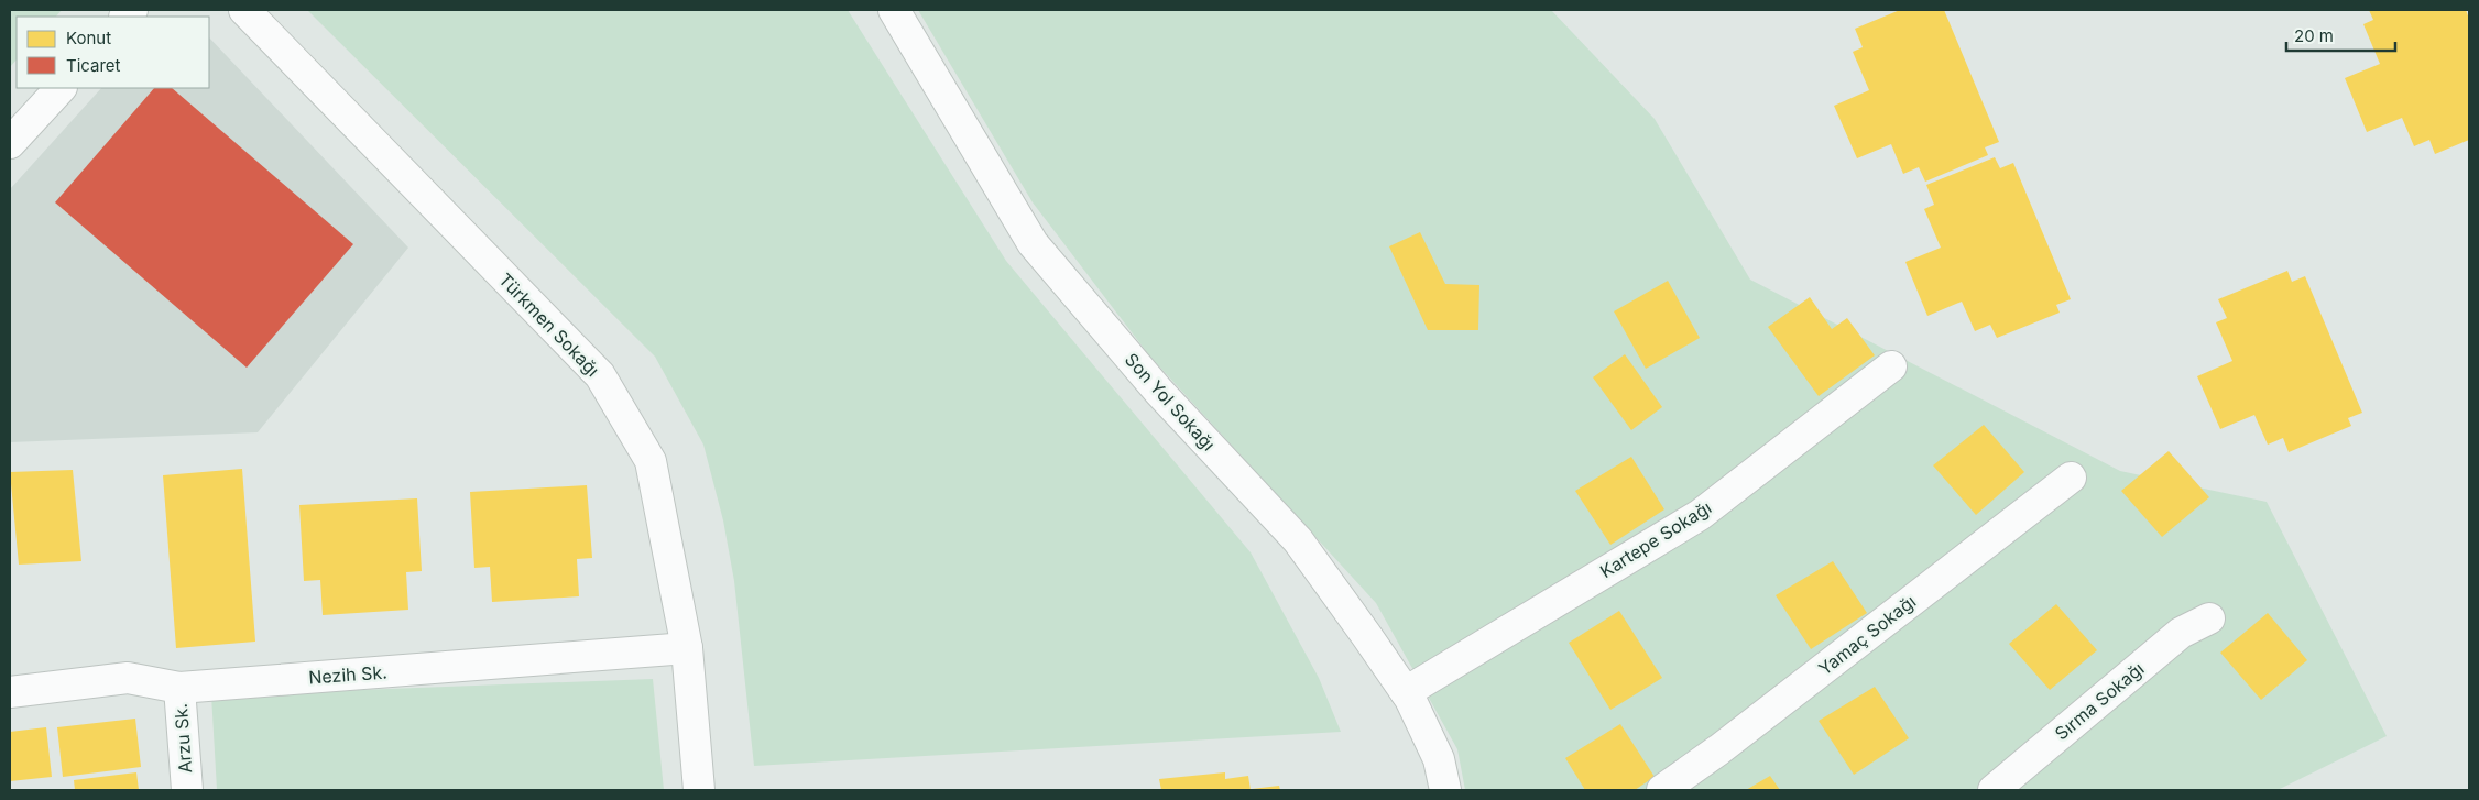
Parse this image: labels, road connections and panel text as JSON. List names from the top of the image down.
{
  "streets": {
    "street": [
      "Türkmen Sokağı",
      "Son Yol Sokağı",
      "Kartepe Sokağı",
      "Yamaç Sokağı",
      "Nezih Sk.",
      "Sırma Sokağı",
      "Arzu Sk."
    ]
  },
  "crossings": [
    ["Türkmen Sokağı", "Nezih Sk."],
    ["Son Yol Sokağı", "Kartepe Sokağı"],
    ["Nezih Sk.", "Arzu Sk."]
  ],
  "legend": ["Konut", "Ticaret"],
  "scale_bar": "20 m"
}
